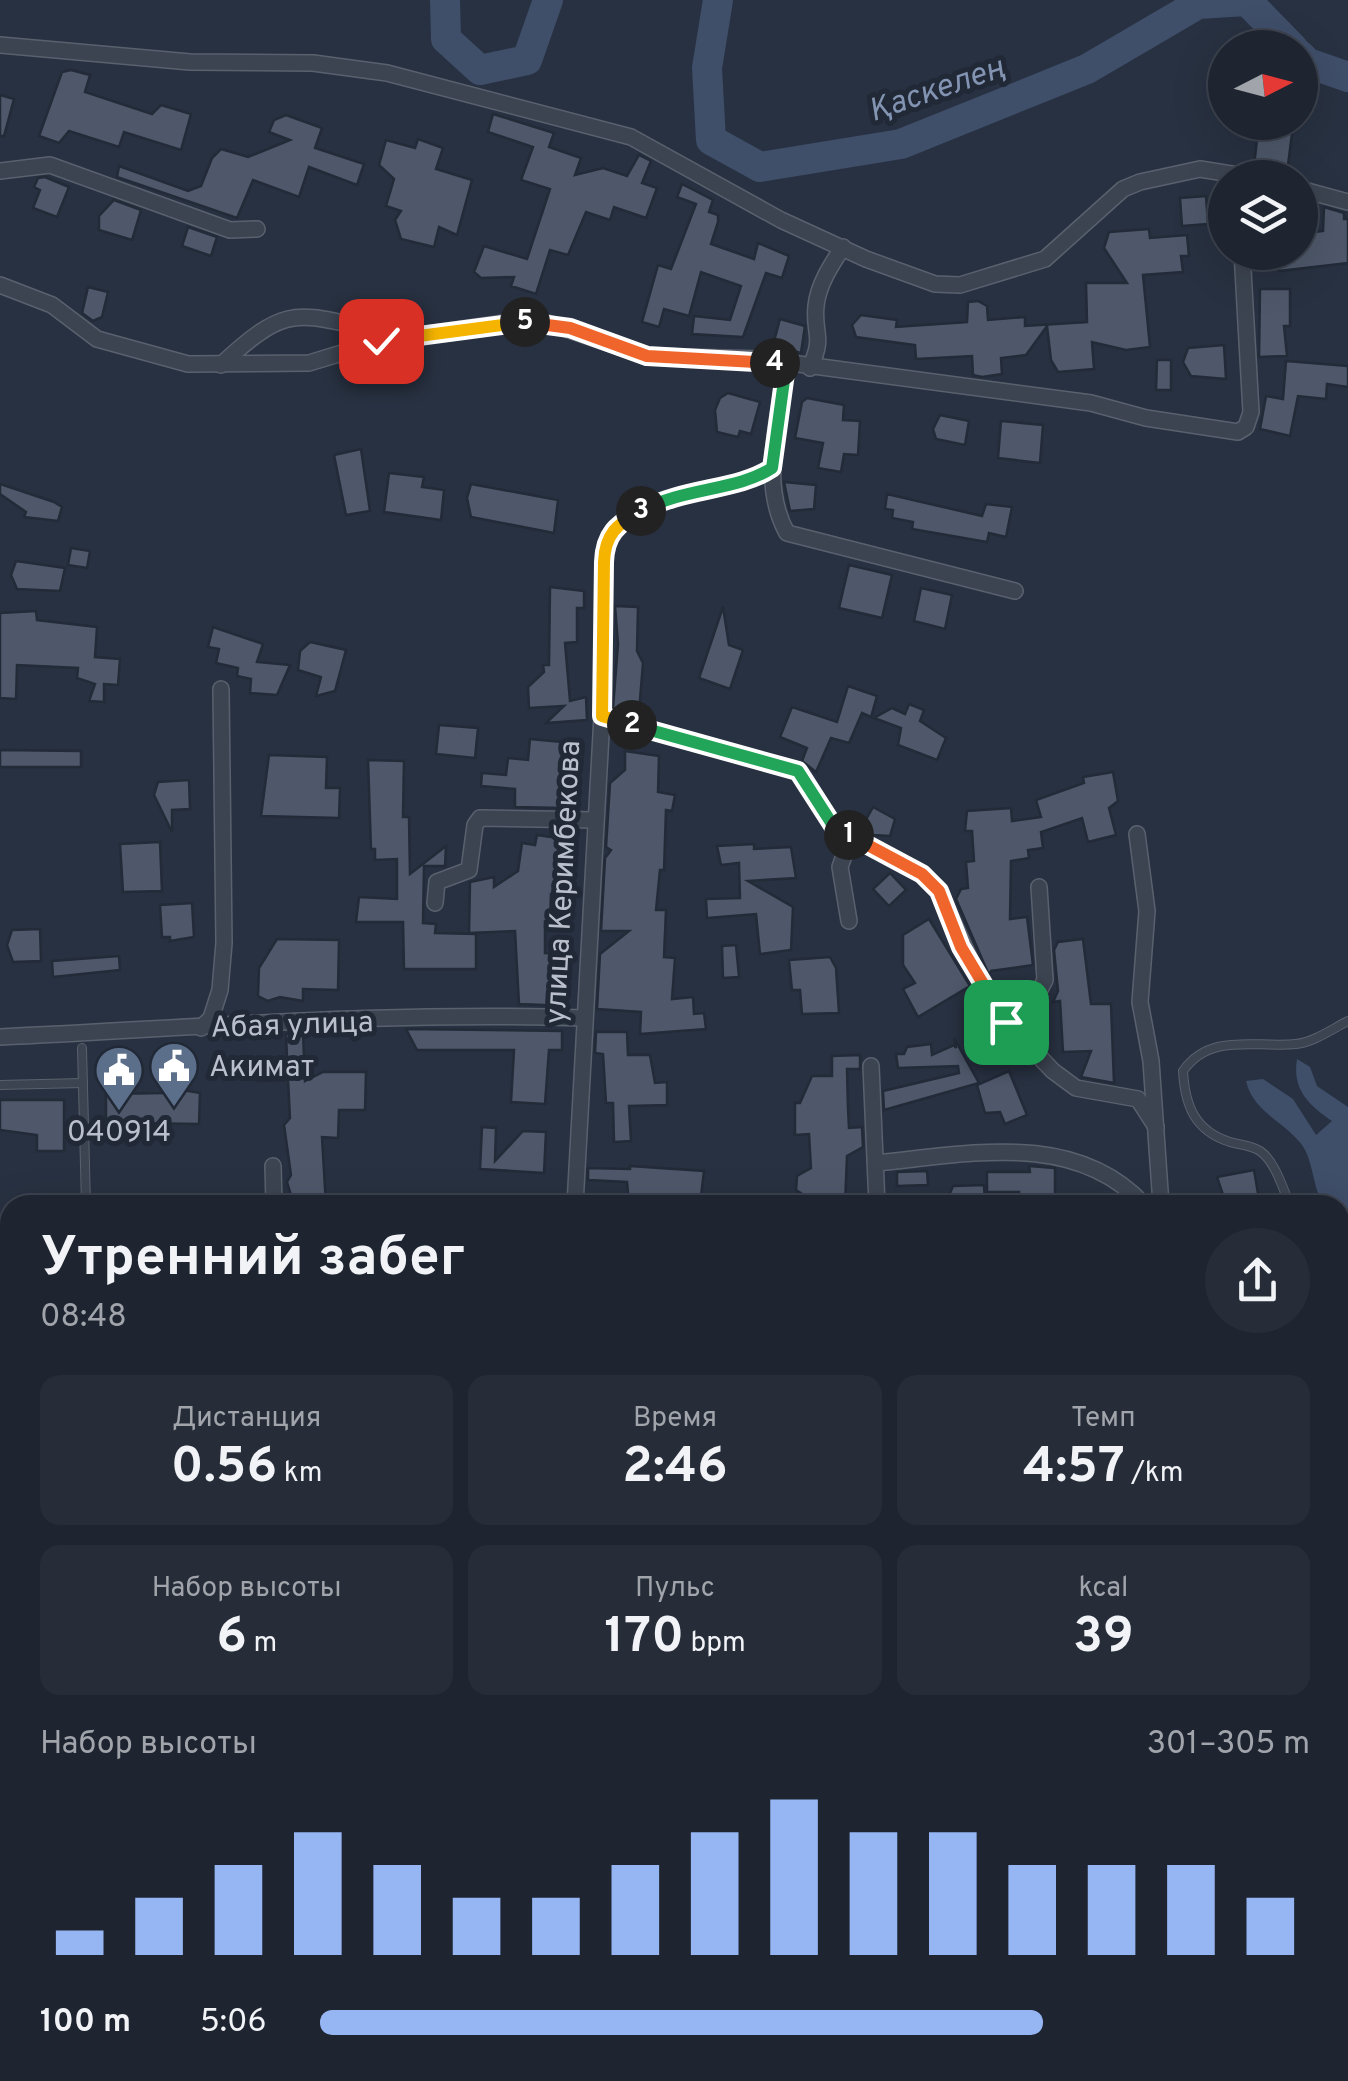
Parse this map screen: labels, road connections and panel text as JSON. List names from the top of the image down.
{
  "streets": {
    "street": ["улица Керимбекова", "Абая улица"]
  },
  "crossings": [
    ["улица Керимбекова", "Абая улица"]
  ],
  "water": ["Қаскелең"],
  "places": {
    "public building": ["Акимат", "040914"]
  },
  "north": "right",
  "page": {
    "pins": [
      "5",
      "4",
      "3",
      "2",
      "1"
    ],
    "heading": ["Утренний забег", "08:48"],
    "stats": [
      ["Дистанция", "0.56 km"],
      ["Время", "2:46"],
      ["Темп", "4:57 /km"],
      ["Набор высоты", "6 m"],
      ["Пульс", "170 bpm"],
      ["kcal", "39"]
    ],
    "chart": ["Набор высоты", "301–305 m"],
    "list": [
      {
        "name": "100 m",
        "note": "5:06"
      }
    ]
  }
}
